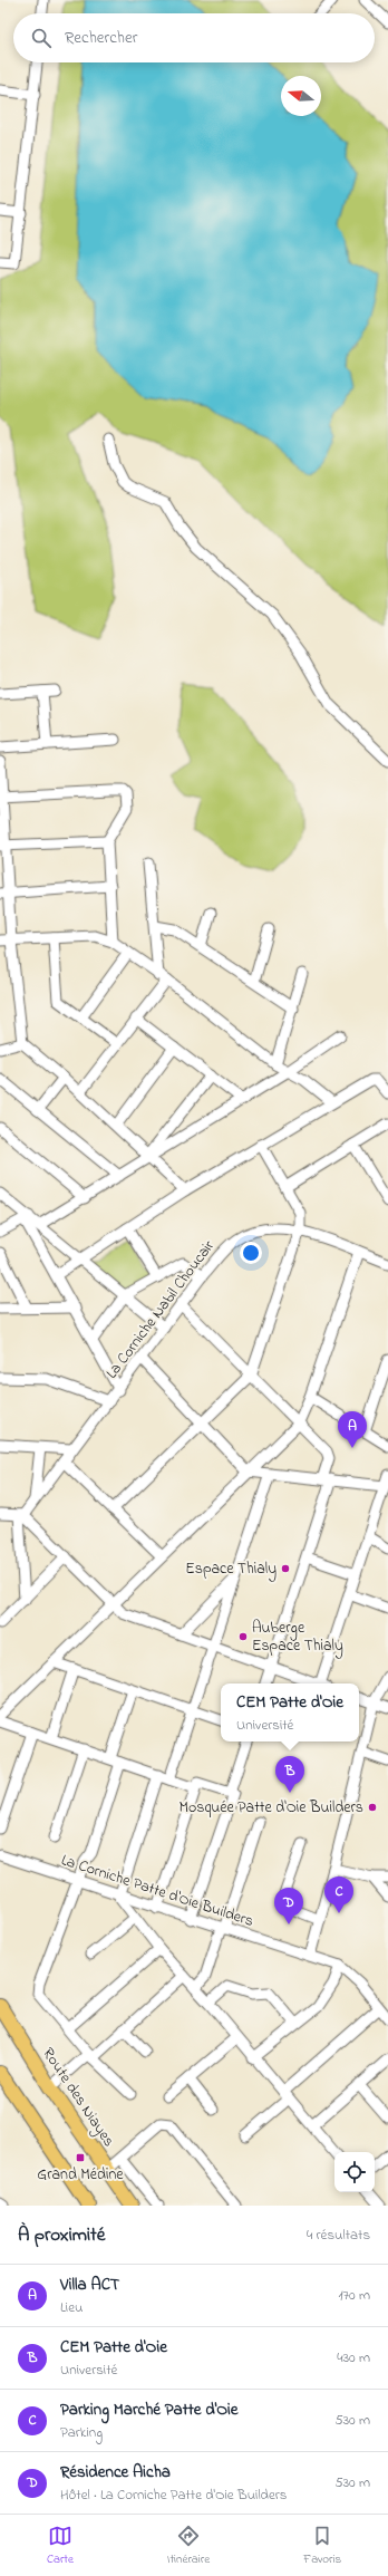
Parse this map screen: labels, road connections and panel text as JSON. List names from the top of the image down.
{
  "streets": {
    "main road": ["Route des Niayes"],
    "street": ["La Corniche Nabil Choucair", "La Corniche Patte d'Oie Builders"]
  },
  "places": {
    "other": ["Espace Thialy", "Auberge Espace Thialy", "Mosquée Patte d'Oie Builders"],
    "transit": ["Grand Médine"]
  },
  "north": "left",
  "page": {
    "search": "Rechercher",
    "pins": [
      "A",
      "B",
      "C",
      "D"
    ],
    "popup": ["CEM Patte d'Oie", "Université"],
    "heading": ["À proximité", "4 résultats"],
    "list": [
      {
        "mark": "A",
        "name": "Villa ACT",
        "note": "Lieu",
        "value": "170 m"
      },
      {
        "mark": "B",
        "name": "CEM Patte d'Oie",
        "note": "Université",
        "value": "430 m"
      },
      {
        "mark": "C",
        "name": "Parking Marché Patte d'Oie",
        "note": "Parking",
        "value": "530 m"
      },
      {
        "mark": "D",
        "name": "Résidence Aicha",
        "note": "Hôtel · La Corniche Patte d'Oie Builders",
        "value": "530 m"
      }
    ],
    "nav": ["Carte", "Itinéraire", "Favoris"]
  }
}
